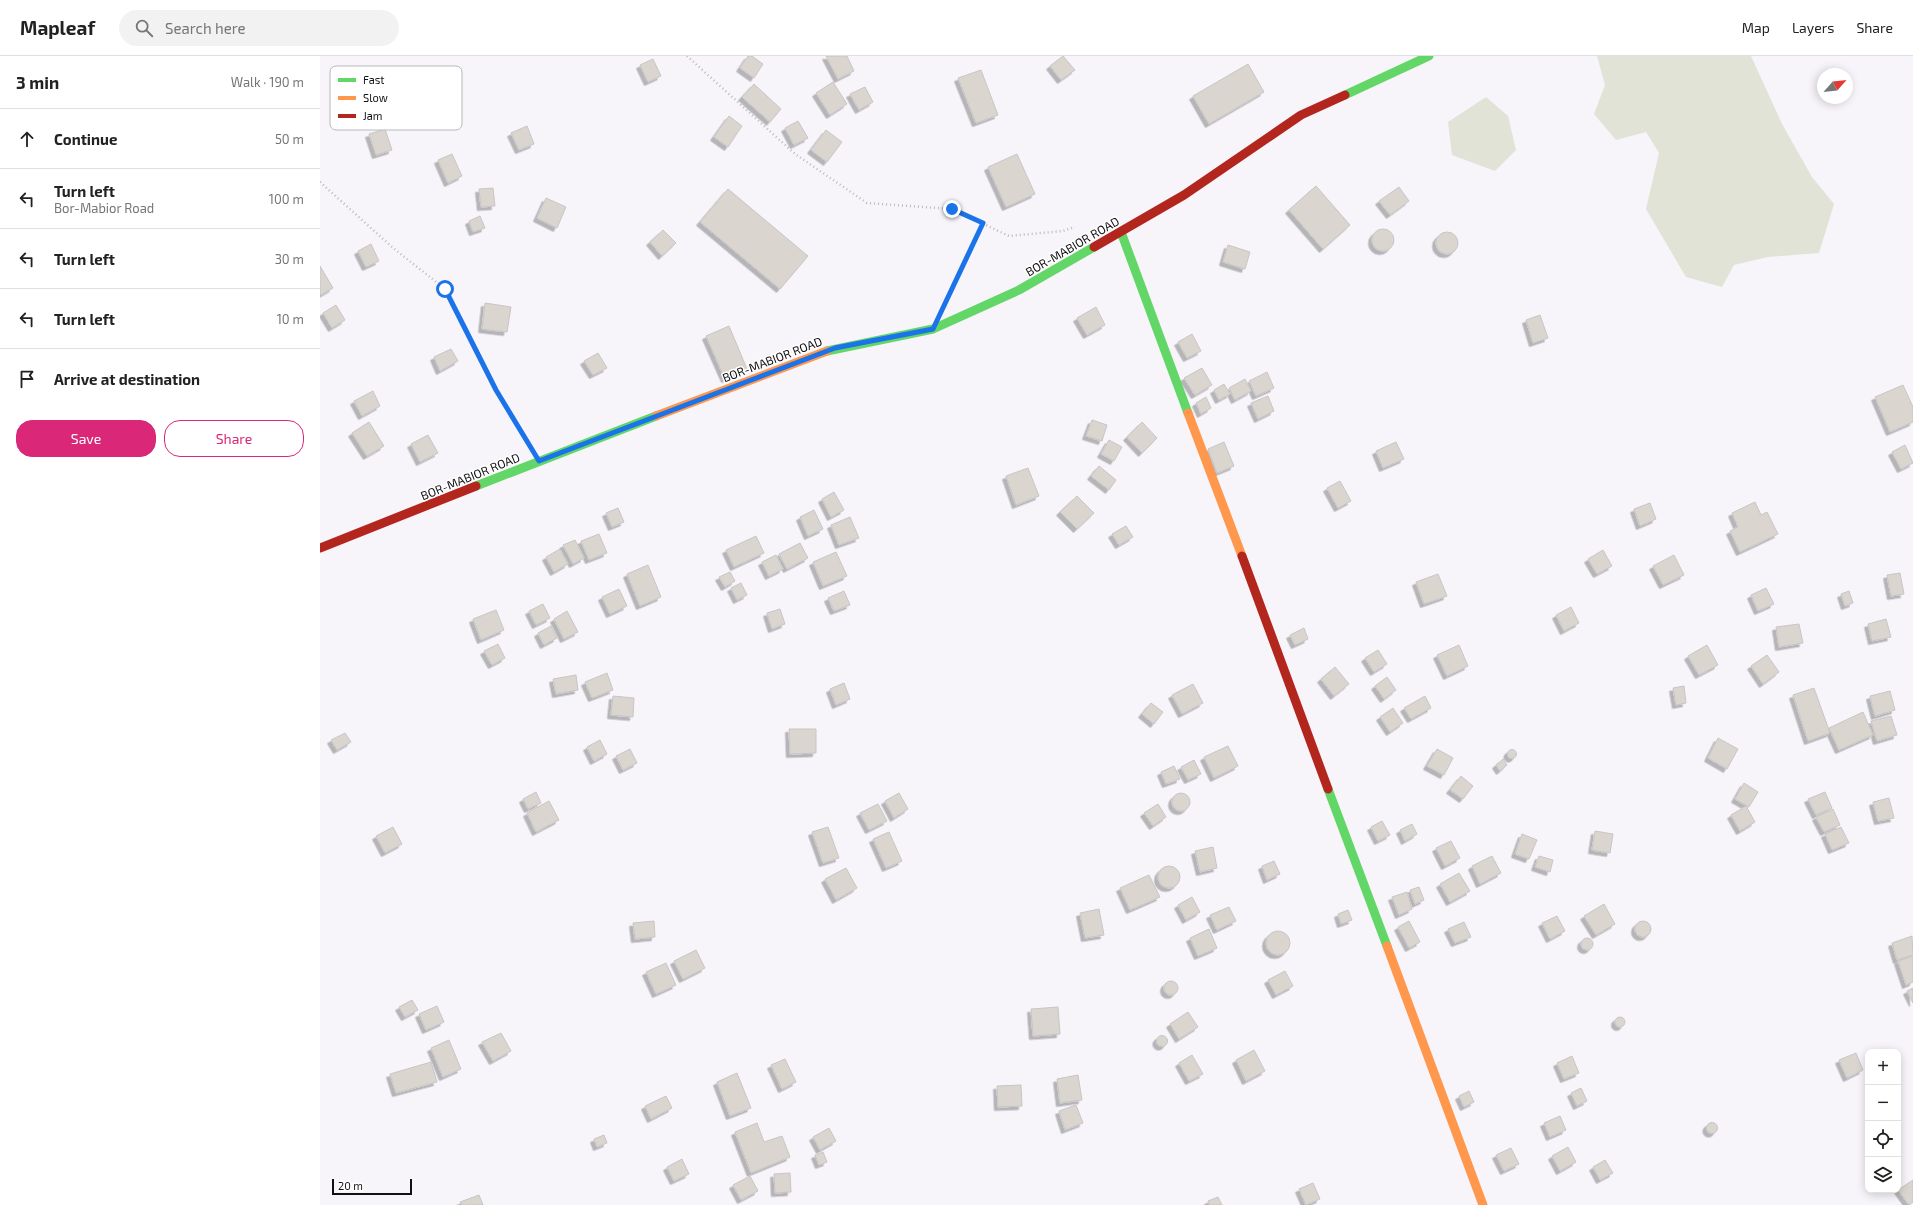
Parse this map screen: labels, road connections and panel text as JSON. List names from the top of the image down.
{
  "streets": {
    "street": ["BOR-MABIOR ROAD"]
  },
  "legend": ["Fast", "Slow", "Jam"],
  "scale_bar": "20 m",
  "north": "top right",
  "page": {
    "header": "Mapleaf",
    "search": "Search here",
    "nav": ["Map", "Layers", "Share"],
    "heading": ["3 min", "Walk · 190 m"],
    "list": [
      ["Continue", "50 m"],
      ["Turn left", "Bor-Mabior Road", "100 m"],
      ["Turn left", "30 m"],
      ["Turn left", "10 m"],
      "Arrive at destination"
    ],
    "buttons": ["Save", "Share"],
    "map_buttons": ["+", "−"],
    "scale": "20 m"
  }
}
